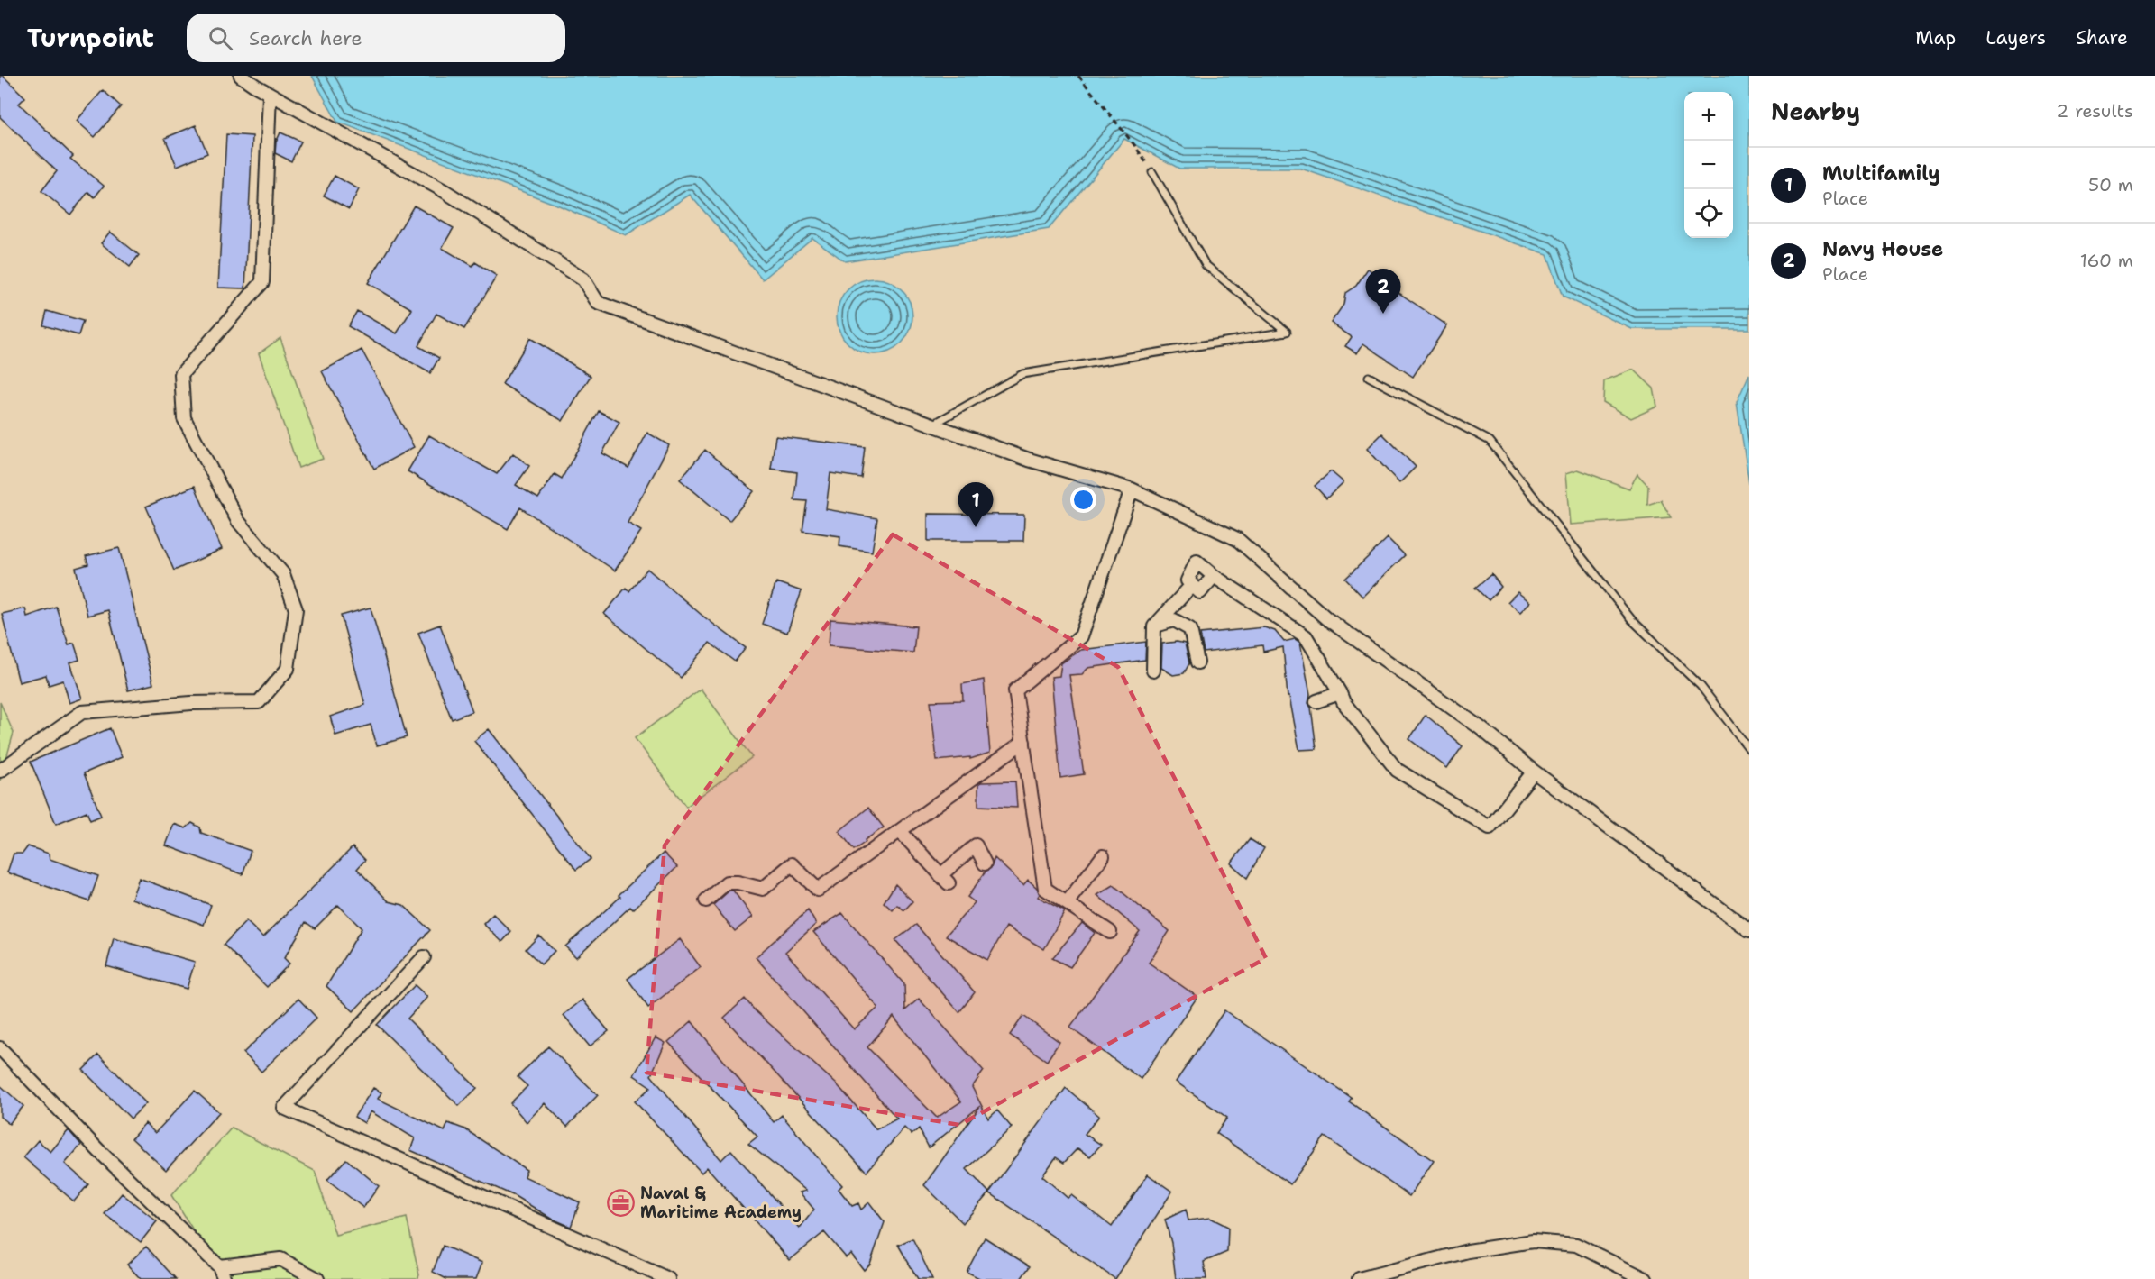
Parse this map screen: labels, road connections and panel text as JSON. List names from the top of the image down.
{
  "places": {
    "office": ["Naval & Maritime Academy"]
  },
  "page": {
    "header": "Turnpoint",
    "search": "Search here",
    "nav": ["Map", "Layers", "Share"],
    "heading": ["Nearby", "2 results"],
    "map_buttons": ["+", "−"],
    "list": [
      {
        "mark": "1",
        "name": "Multifamily",
        "note": "Place",
        "value": "50 m"
      },
      {
        "mark": "2",
        "name": "Navy House",
        "note": "Place",
        "value": "160 m"
      }
    ],
    "pins": ["2", "1"]
  }
}
